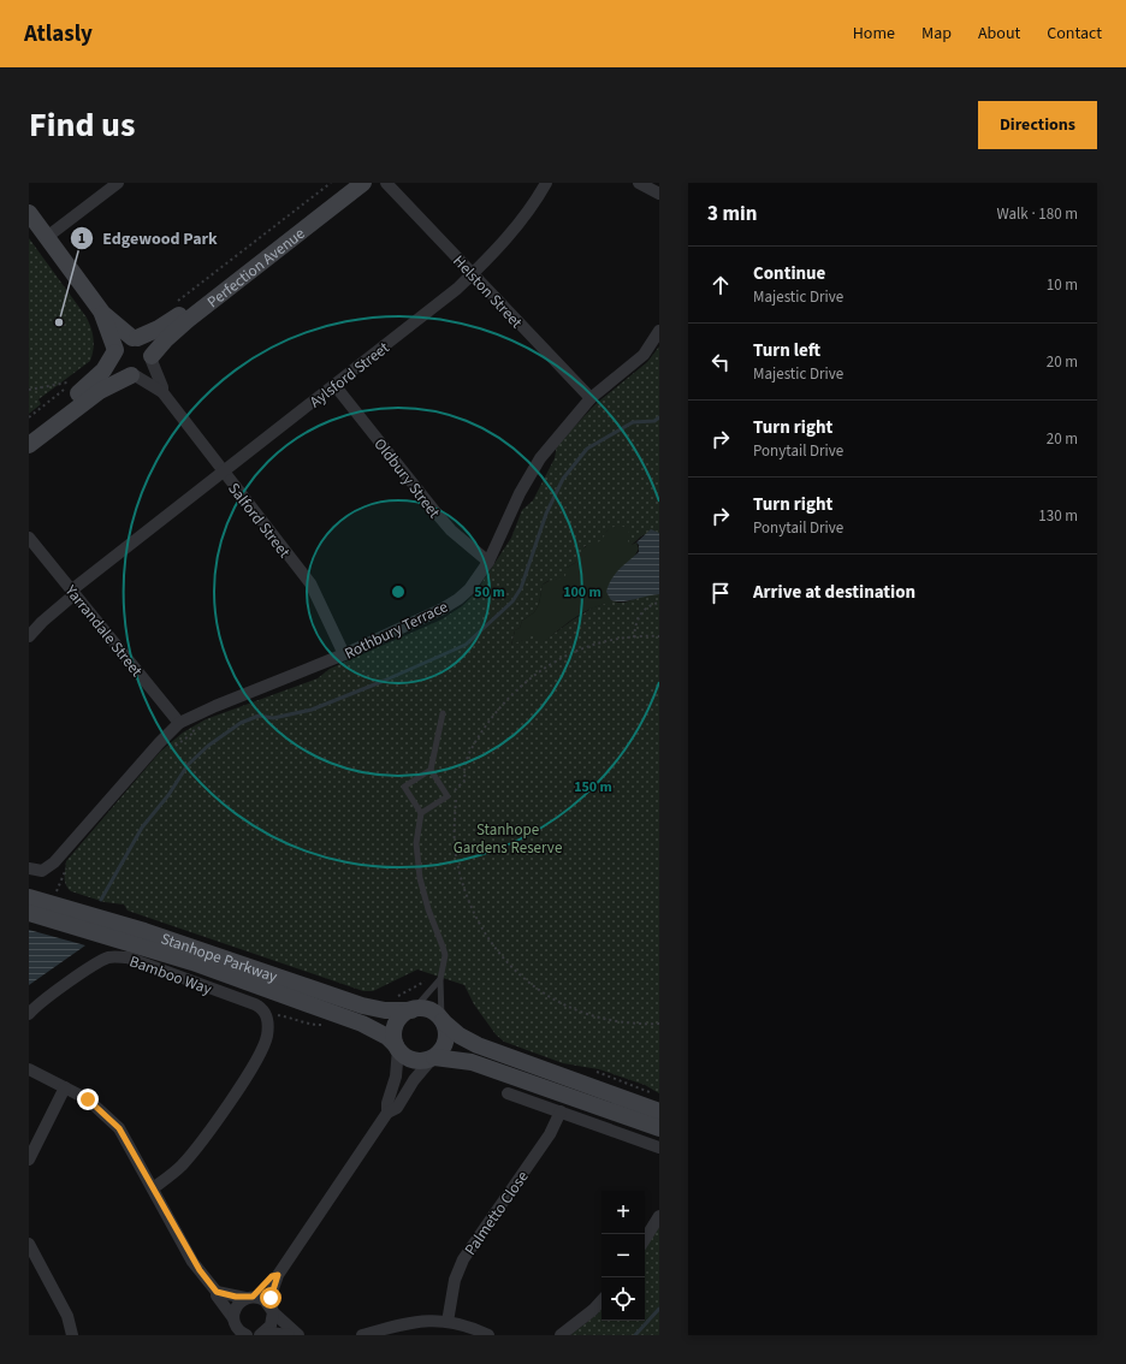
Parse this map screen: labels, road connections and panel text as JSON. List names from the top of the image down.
{
  "streets": {
    "main road": ["Perfection Avenue", "Stanhope Parkway"],
    "street": [
      "Helston Street",
      "Aylsford Street",
      "Oldbury Street",
      "Salford Street",
      "Rothbury Terrace",
      "Yarrandale Street",
      "Bamboo Way",
      "Palmetto Close"
    ]
  },
  "crossings": [
    ["Perfection Avenue", "Salford Street"],
    ["Helston Street", "Aylsford Street"],
    ["Helston Street", "Rothbury Terrace"],
    ["Aylsford Street", "Oldbury Street"],
    ["Aylsford Street", "Salford Street"],
    ["Aylsford Street", "Yarrandale Street"],
    ["Oldbury Street", "Rothbury Terrace"],
    ["Salford Street", "Rothbury Terrace"],
    ["Rothbury Terrace", "Yarrandale Street"]
  ],
  "parks": ["Stanhope Gardens Reserve"],
  "places": ["Edgewood Park"],
  "page": {
    "header": "Atlasly",
    "nav": [
      "Home",
      "Map",
      "About",
      "Contact"
    ],
    "title": "Find us",
    "buttons": "Directions",
    "heading": ["3 min", "Walk · 180 m"],
    "list": [
      ["Continue", "Majestic Drive", "10 m"],
      ["Turn left", "Majestic Drive", "20 m"],
      ["Turn right", "Ponytail Drive", "20 m"],
      ["Turn right", "Ponytail Drive", "130 m"],
      "Arrive at destination"
    ],
    "map_buttons": ["+", "−"]
  },
  "rings": ["50 m", "100 m", "150 m"]
}
